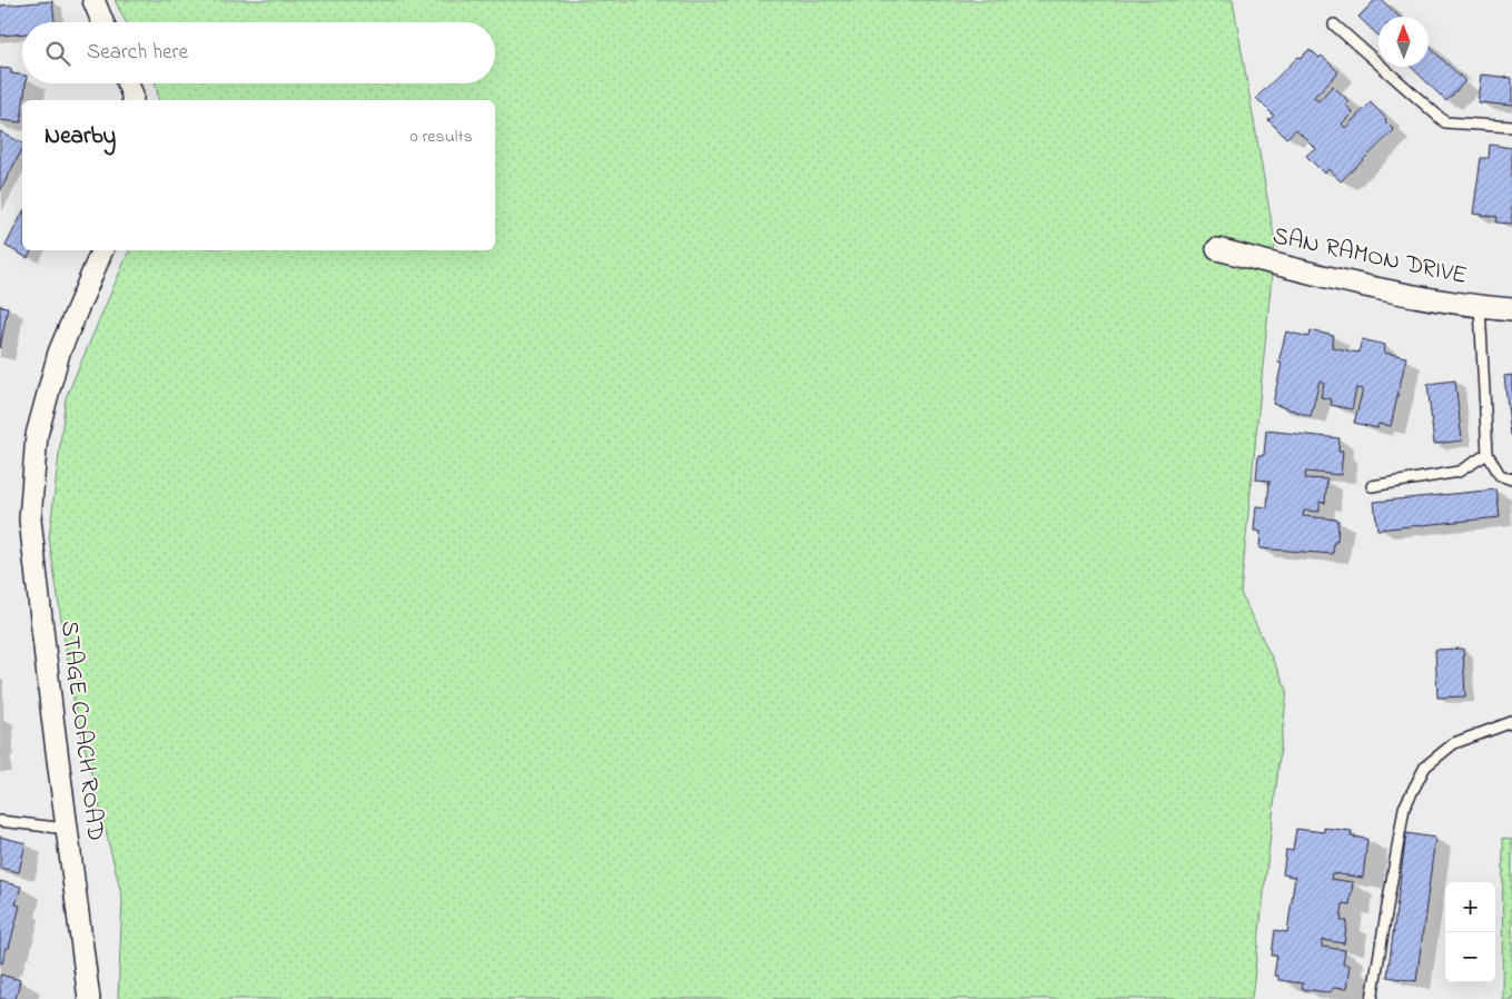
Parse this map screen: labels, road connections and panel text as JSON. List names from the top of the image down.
{
  "streets": {
    "street": ["SAN RAMON DRIVE", "STAGE COACH ROAD"]
  },
  "north": "top",
  "page": {
    "search": "Search here",
    "heading": ["Nearby", "0 results"],
    "map_buttons": ["+", "−"]
  }
}
